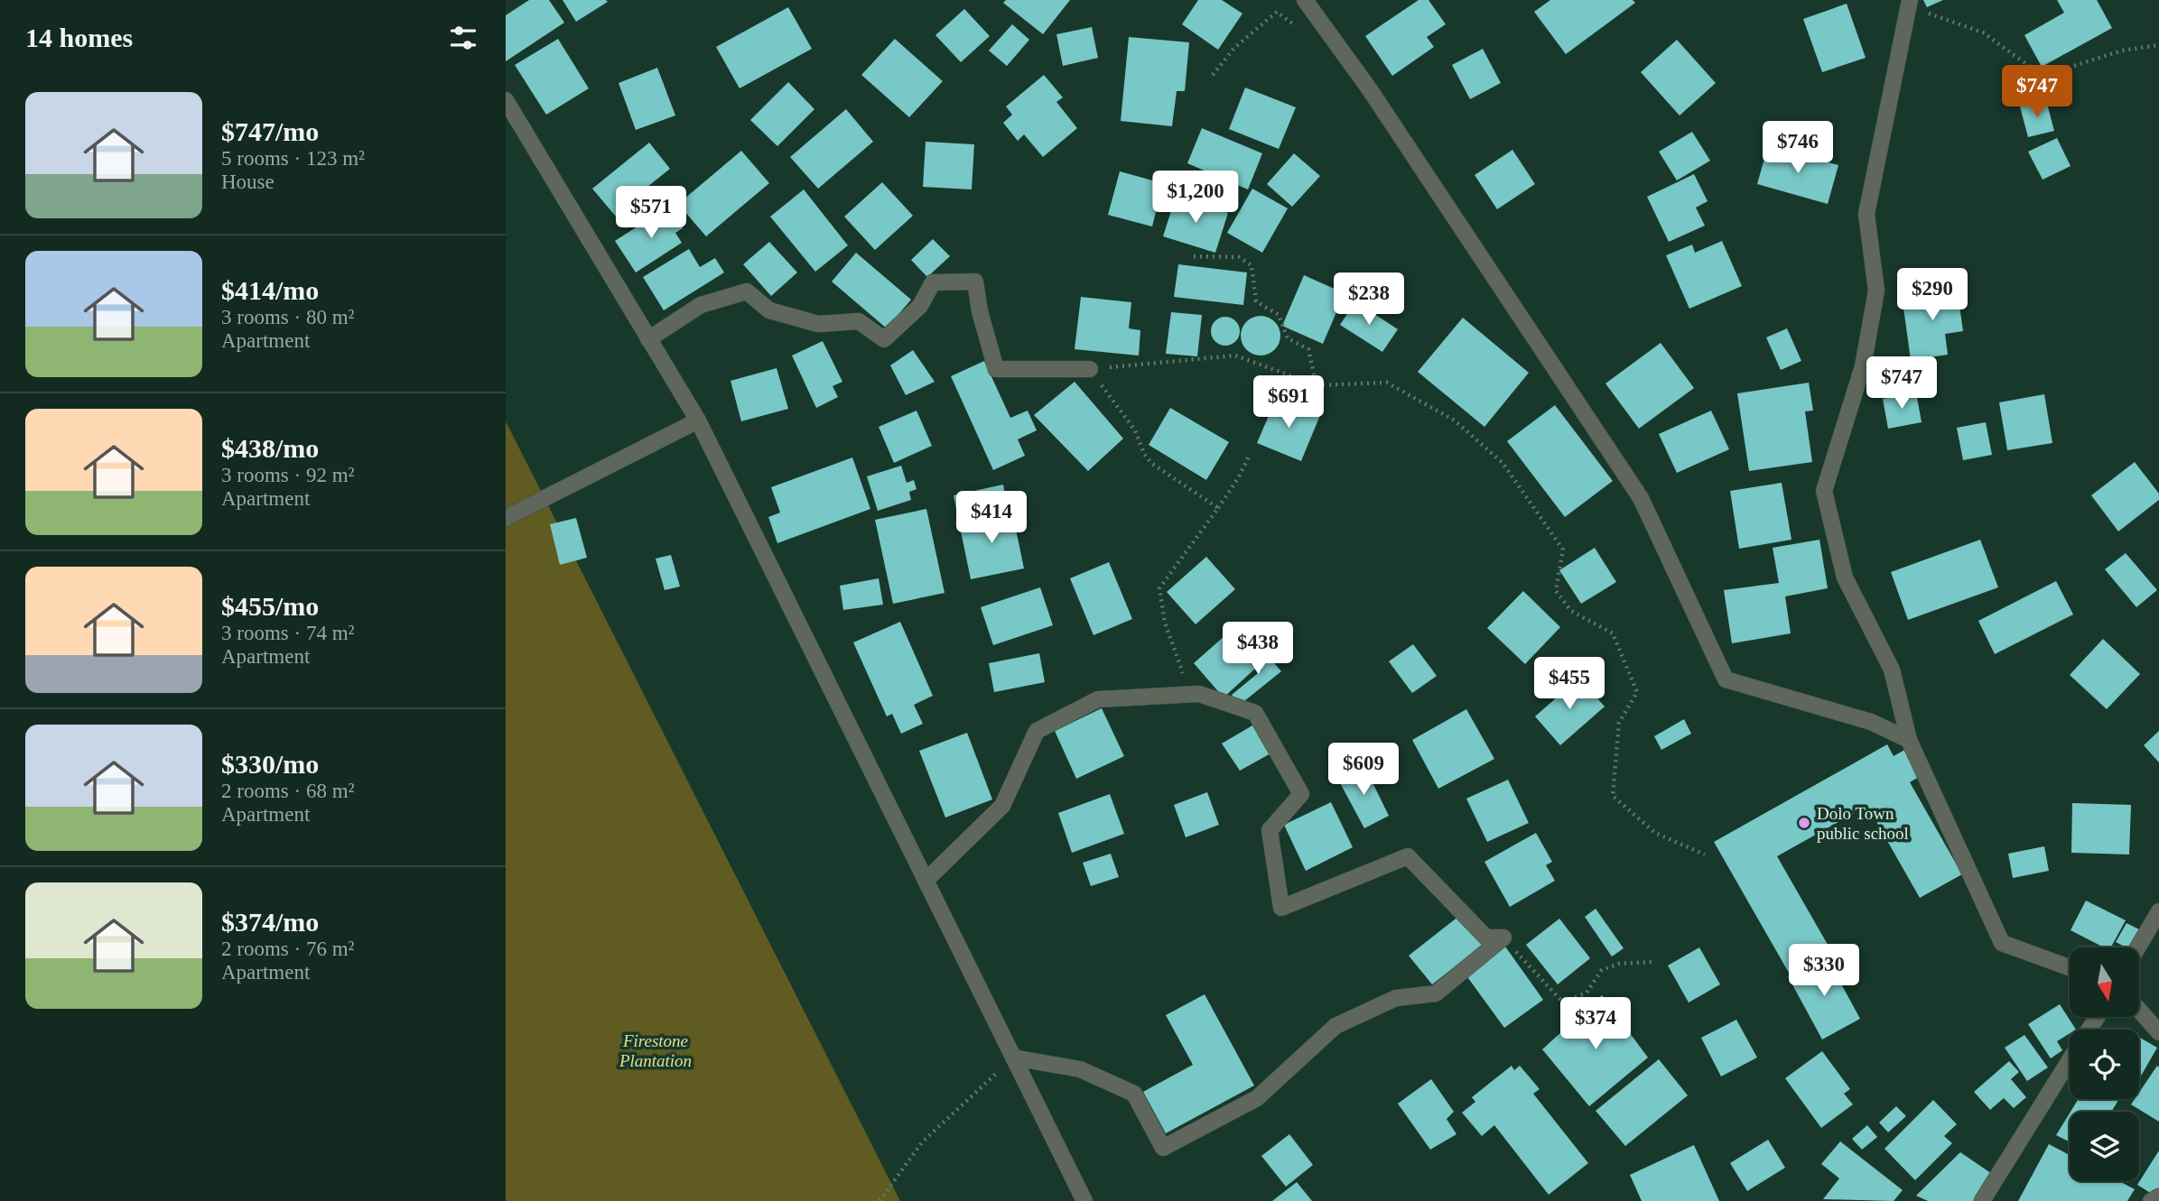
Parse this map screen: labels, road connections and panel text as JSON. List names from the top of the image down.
{
  "parks": ["Firestone Plantation"],
  "places": ["Dolo Town public school"],
  "north": "bottom",
  "page": {
    "heading": "14 homes",
    "price": [
      "$747",
      "$746",
      "$1,200",
      "$571",
      "$290",
      "$238",
      "$747",
      "$691",
      "$414",
      "$438",
      "$455",
      "$609",
      "$330",
      "$374"
    ],
    "list": [
      {
        "name": "$747/mo",
        "note": "5 rooms · 123 m² · House"
      },
      {
        "name": "$414/mo",
        "note": "3 rooms · 80 m² · Apartment"
      },
      {
        "name": "$438/mo",
        "note": "3 rooms · 92 m² · Apartment"
      },
      {
        "name": "$455/mo",
        "note": "3 rooms · 74 m² · Apartment"
      },
      {
        "name": "$330/mo",
        "note": "2 rooms · 68 m² · Apartment"
      },
      {
        "name": "$374/mo",
        "note": "2 rooms · 76 m² · Apartment"
      }
    ]
  }
}
